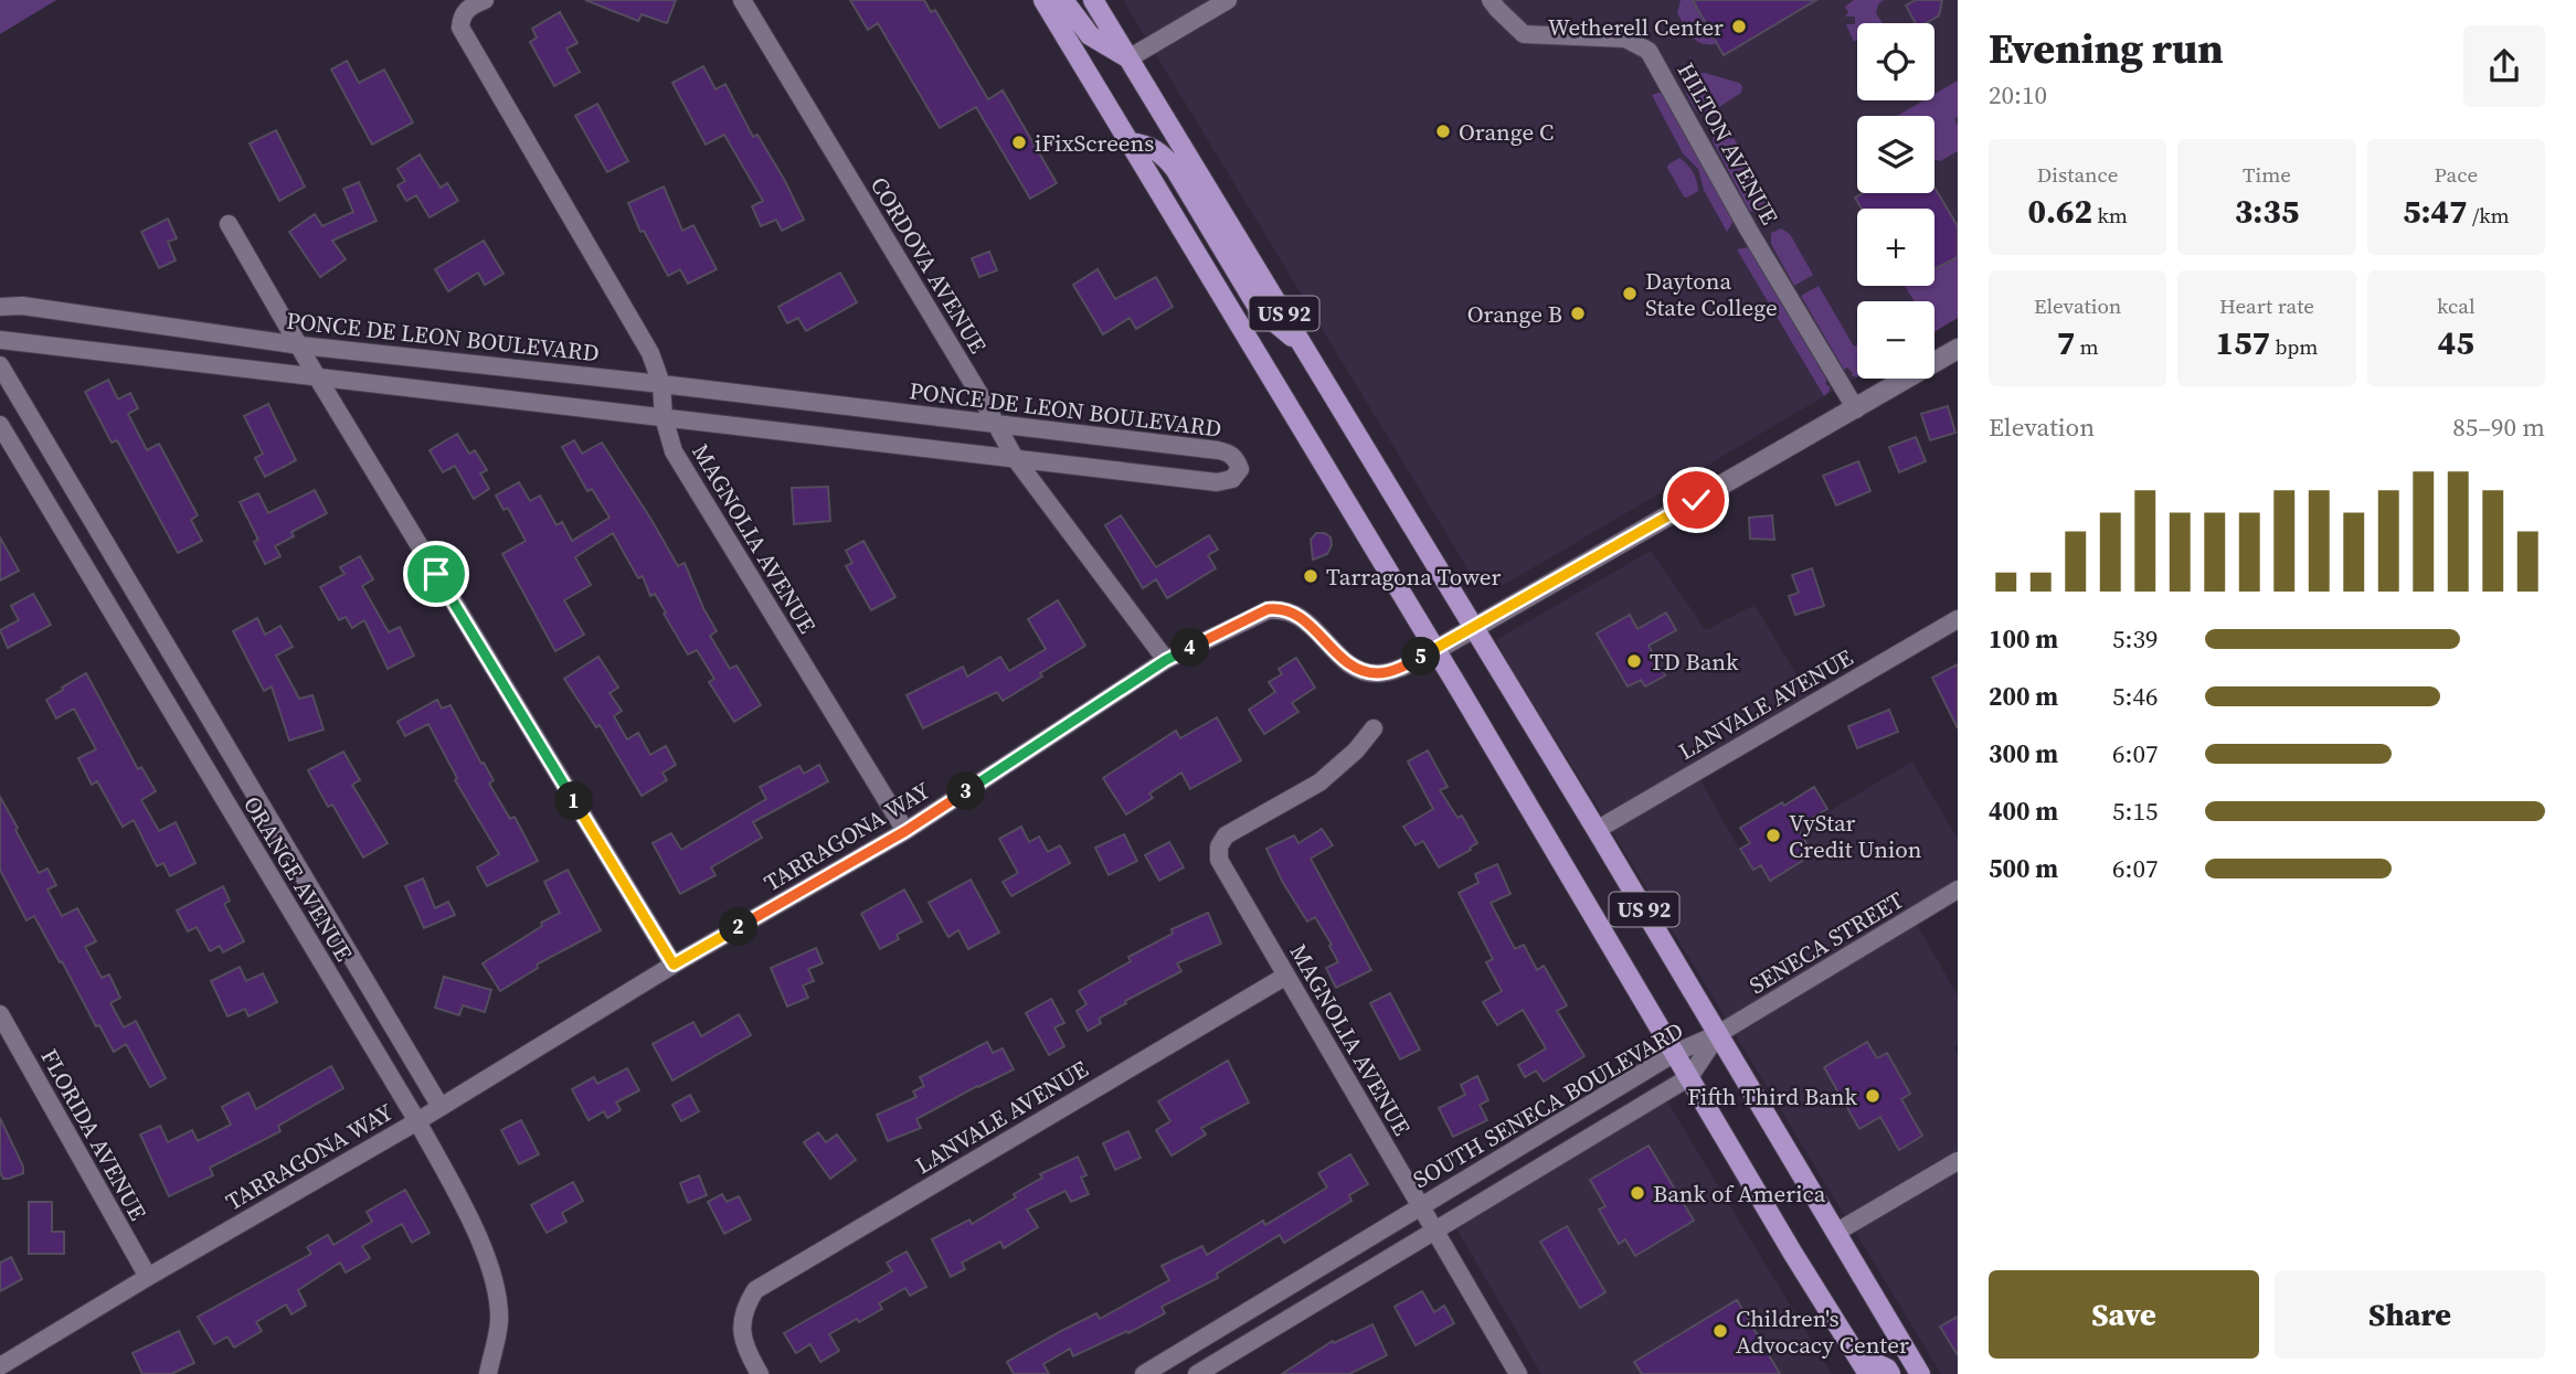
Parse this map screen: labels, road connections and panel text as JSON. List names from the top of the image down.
{
  "streets": {
    "main road": ["US 92"],
    "street": [
      "HILTON AVENUE",
      "CORDOVA AVENUE",
      "PONCE DE LEON BOULEVARD",
      "MAGNOLIA AVENUE",
      "LANVALE AVENUE",
      "TARRAGONA WAY",
      "ORANGE AVENUE",
      "SENECA STREET",
      "SOUTH SENECA BOULEVARD",
      "FLORIDA AVENUE"
    ]
  },
  "crossings": [
    ["CORDOVA AVENUE", "PONCE DE LEON BOULEVARD"],
    ["CORDOVA AVENUE", "TARRAGONA WAY"],
    ["US 92", "LANVALE AVENUE"],
    ["US 92", "TARRAGONA WAY"],
    ["US 92", "SENECA STREET"],
    ["US 92", "SOUTH SENECA BOULEVARD"],
    ["PONCE DE LEON BOULEVARD", "MAGNOLIA AVENUE"],
    ["MAGNOLIA AVENUE", "LANVALE AVENUE"],
    ["MAGNOLIA AVENUE", "TARRAGONA WAY"],
    ["MAGNOLIA AVENUE", "SOUTH SENECA BOULEVARD"],
    ["TARRAGONA WAY", "ORANGE AVENUE"],
    ["TARRAGONA WAY", "FLORIDA AVENUE"],
    ["SENECA STREET", "SOUTH SENECA BOULEVARD"]
  ],
  "places": [
    "Wetherell Center",
    "Orange C",
    "iFixScreens",
    "Daytona State College",
    "Orange B",
    "Tarragona Tower",
    "TD Bank",
    "VyStar Credit Union",
    "Fifth Third Bank",
    "Bank of America",
    "Children's Advocacy Center"
  ],
  "page": {
    "heading": ["Evening run", "20:10"],
    "map_buttons": ["+", "−"],
    "stats": [
      ["Distance", "0.62 km"],
      ["Time", "3:35"],
      ["Pace", "5:47 /km"],
      ["Elevation", "7 m"],
      ["Heart rate", "157 bpm"],
      ["kcal", "45"]
    ],
    "chart": ["Elevation", "85–90 m"],
    "list": [
      {
        "name": "100 m",
        "note": "5:39"
      },
      {
        "name": "200 m",
        "note": "5:46"
      },
      {
        "name": "300 m",
        "note": "6:07"
      },
      {
        "name": "400 m",
        "note": "5:15"
      },
      {
        "name": "500 m",
        "note": "6:07"
      }
    ],
    "pins": [
      "4",
      "5",
      "3",
      "1",
      "2"
    ],
    "buttons": ["Save", "Share"]
  }
}
